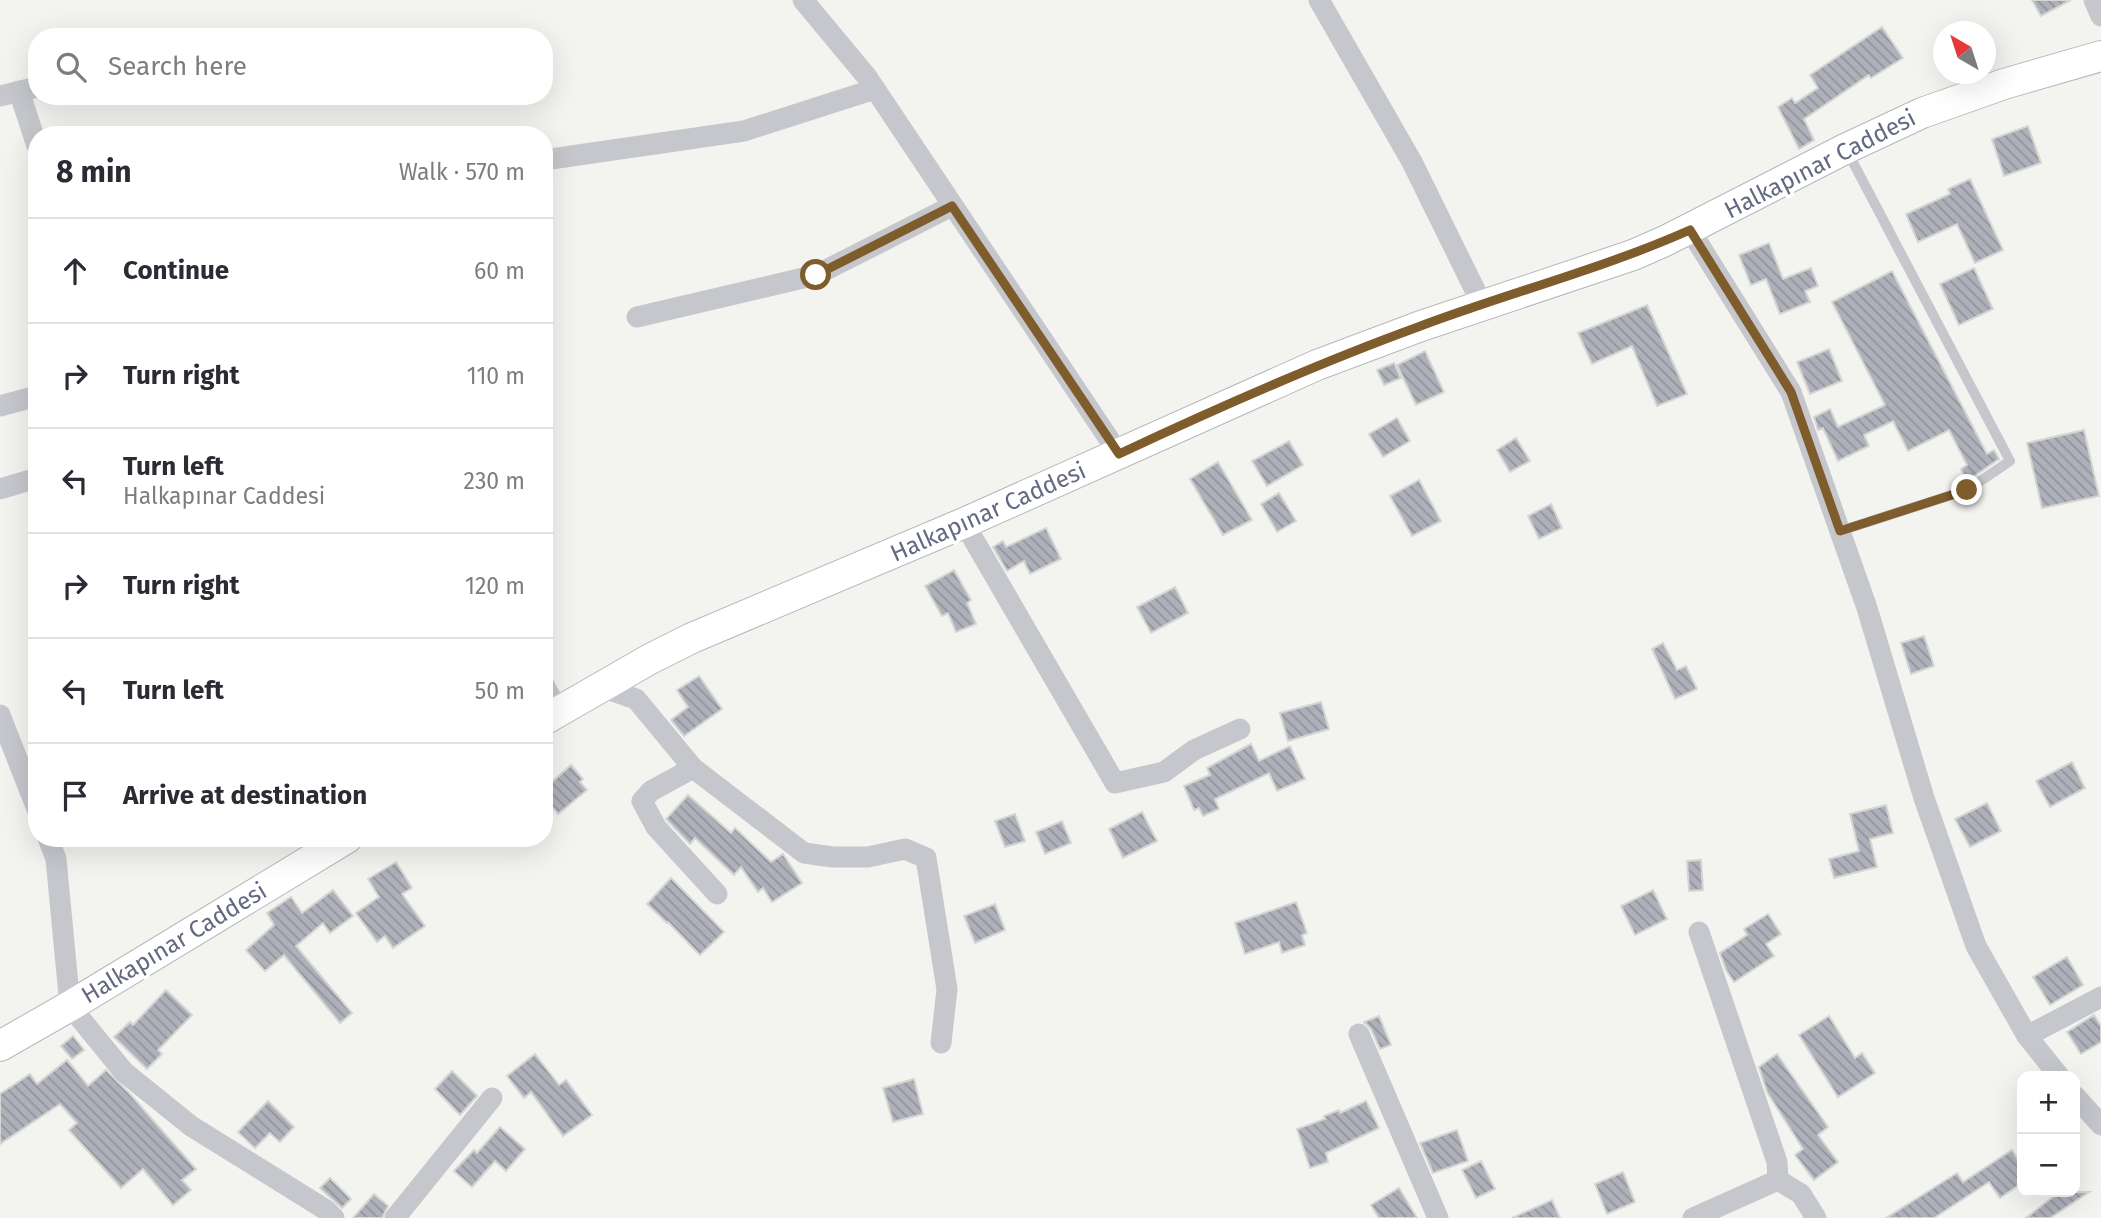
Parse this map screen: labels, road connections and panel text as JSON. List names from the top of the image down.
{
  "streets": {
    "main road": ["Halkapınar Caddesi"]
  },
  "north": "top left",
  "page": {
    "search": "Search here",
    "heading": ["8 min", "Walk · 570 m"],
    "list": [
      ["Continue", "60 m"],
      ["Turn right", "110 m"],
      ["Turn left", "Halkapınar Caddesi", "230 m"],
      ["Turn right", "120 m"],
      ["Turn left", "50 m"],
      "Arrive at destination"
    ],
    "map_buttons": ["+", "−"]
  }
}
